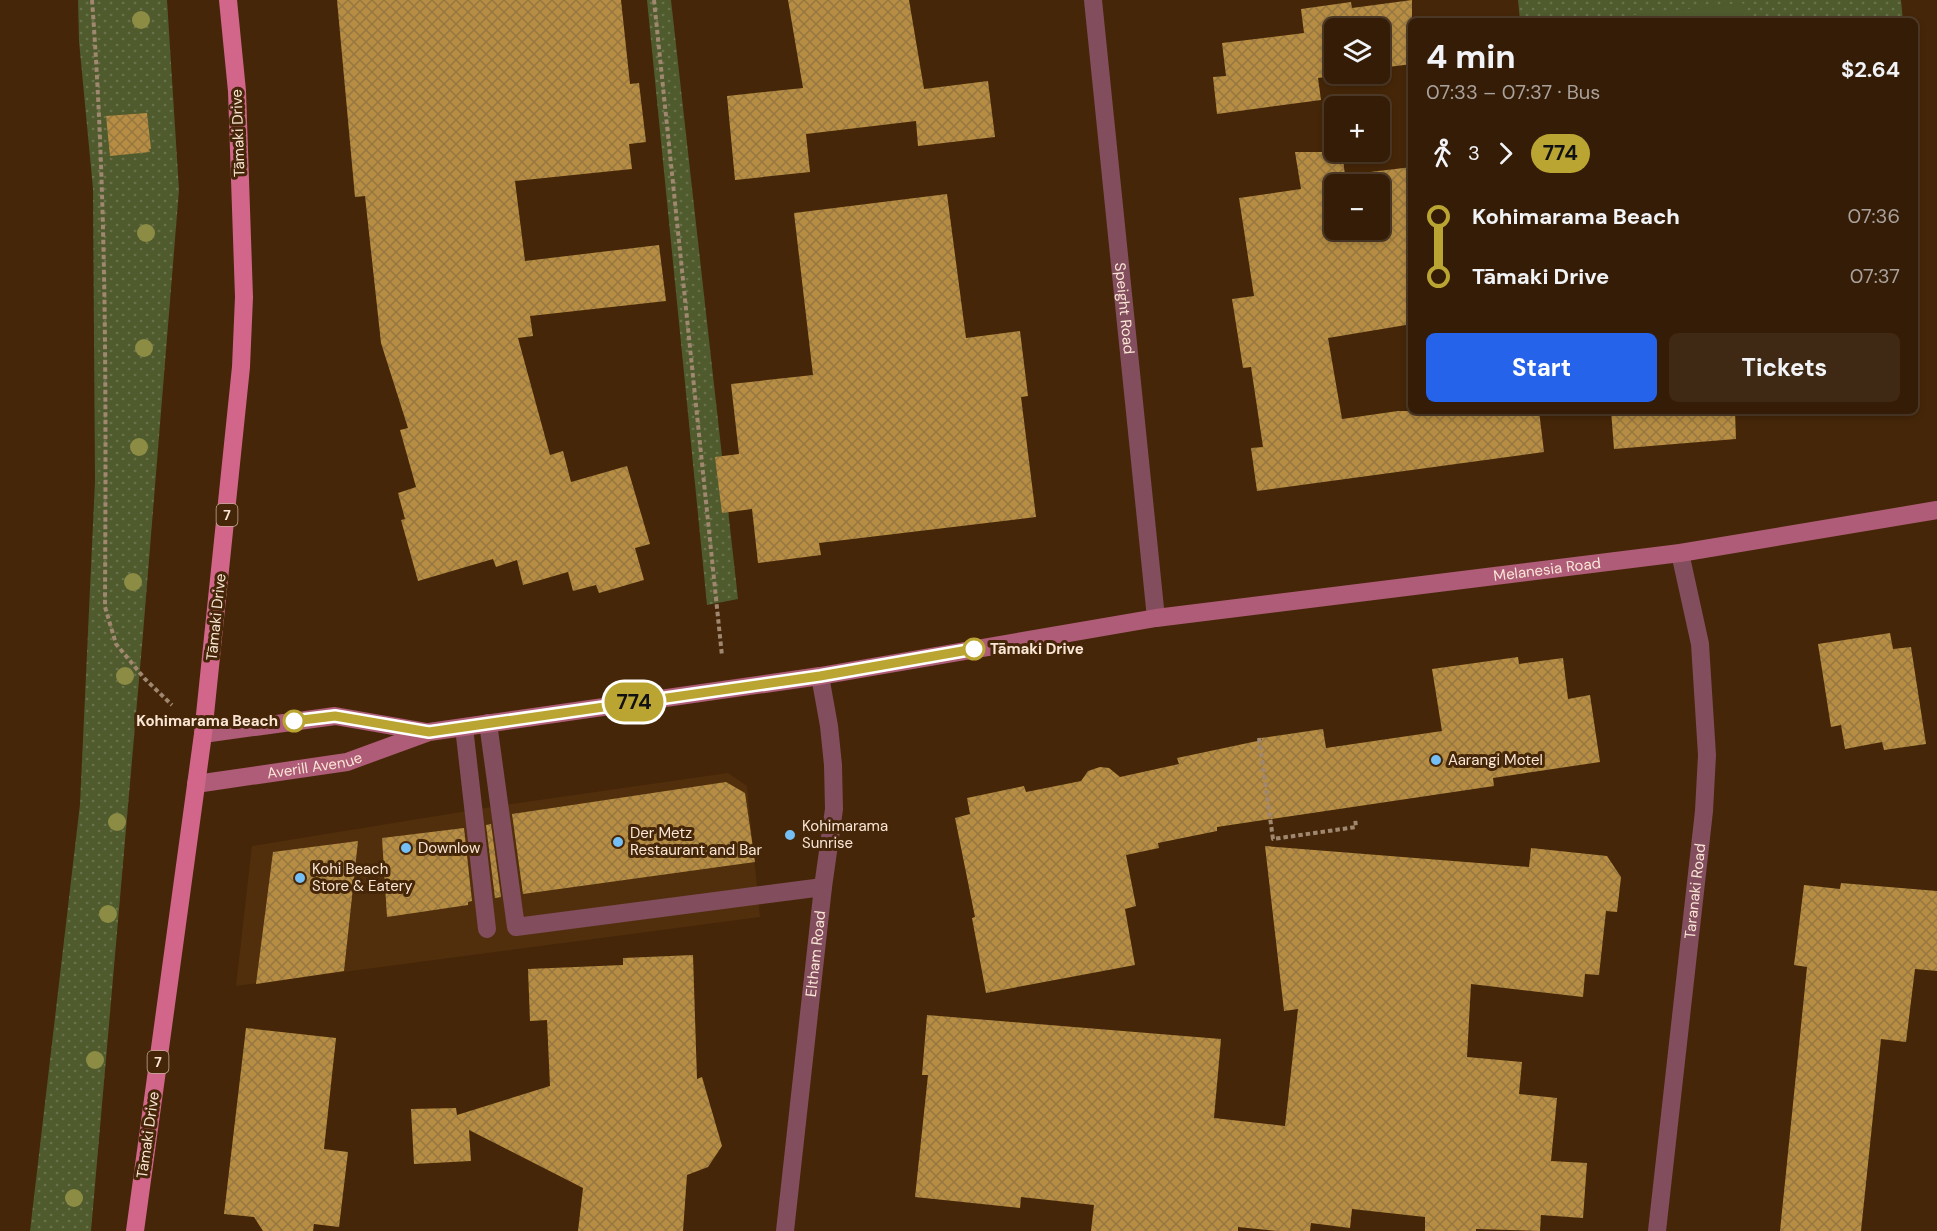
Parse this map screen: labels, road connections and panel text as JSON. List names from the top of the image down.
{
  "streets": {
    "main road": ["Tāmaki Drive", "7"],
    "street": [
      "Speight Road",
      "Melanesia Road",
      "Averill Avenue",
      "Taranaki Road",
      "Eltham Road"
    ]
  },
  "crossings": [
    ["Tāmaki Drive", "Averill Avenue"],
    ["Speight Road", "Melanesia Road"],
    ["Speight Road", "Averill Avenue"],
    ["Melanesia Road", "Averill Avenue"],
    ["Melanesia Road", "Taranaki Road"],
    ["Averill Avenue", "Eltham Road"]
  ],
  "places": [
    "Tāmaki Drive",
    "Kohimarama Beach",
    "Aarangi Motel",
    "Kohimarama Sunrise",
    "Der Metz Restaurant and Bar",
    "Downlow",
    "Kohi Beach Store & Eatery"
  ],
  "lines": ["bus line 774"],
  "page": {
    "on_map": "774",
    "map_buttons": ["+", "−"],
    "heading": ["4 min", "07:33 – 07:37 · Bus", "$2.64"],
    "legs": ["3", "774"],
    "list": [
      {
        "name": "Kohimarama Beach",
        "value": "07:36"
      },
      {
        "name": "Tāmaki Drive",
        "value": "07:37"
      }
    ],
    "buttons": ["Start", "Tickets"]
  }
}
